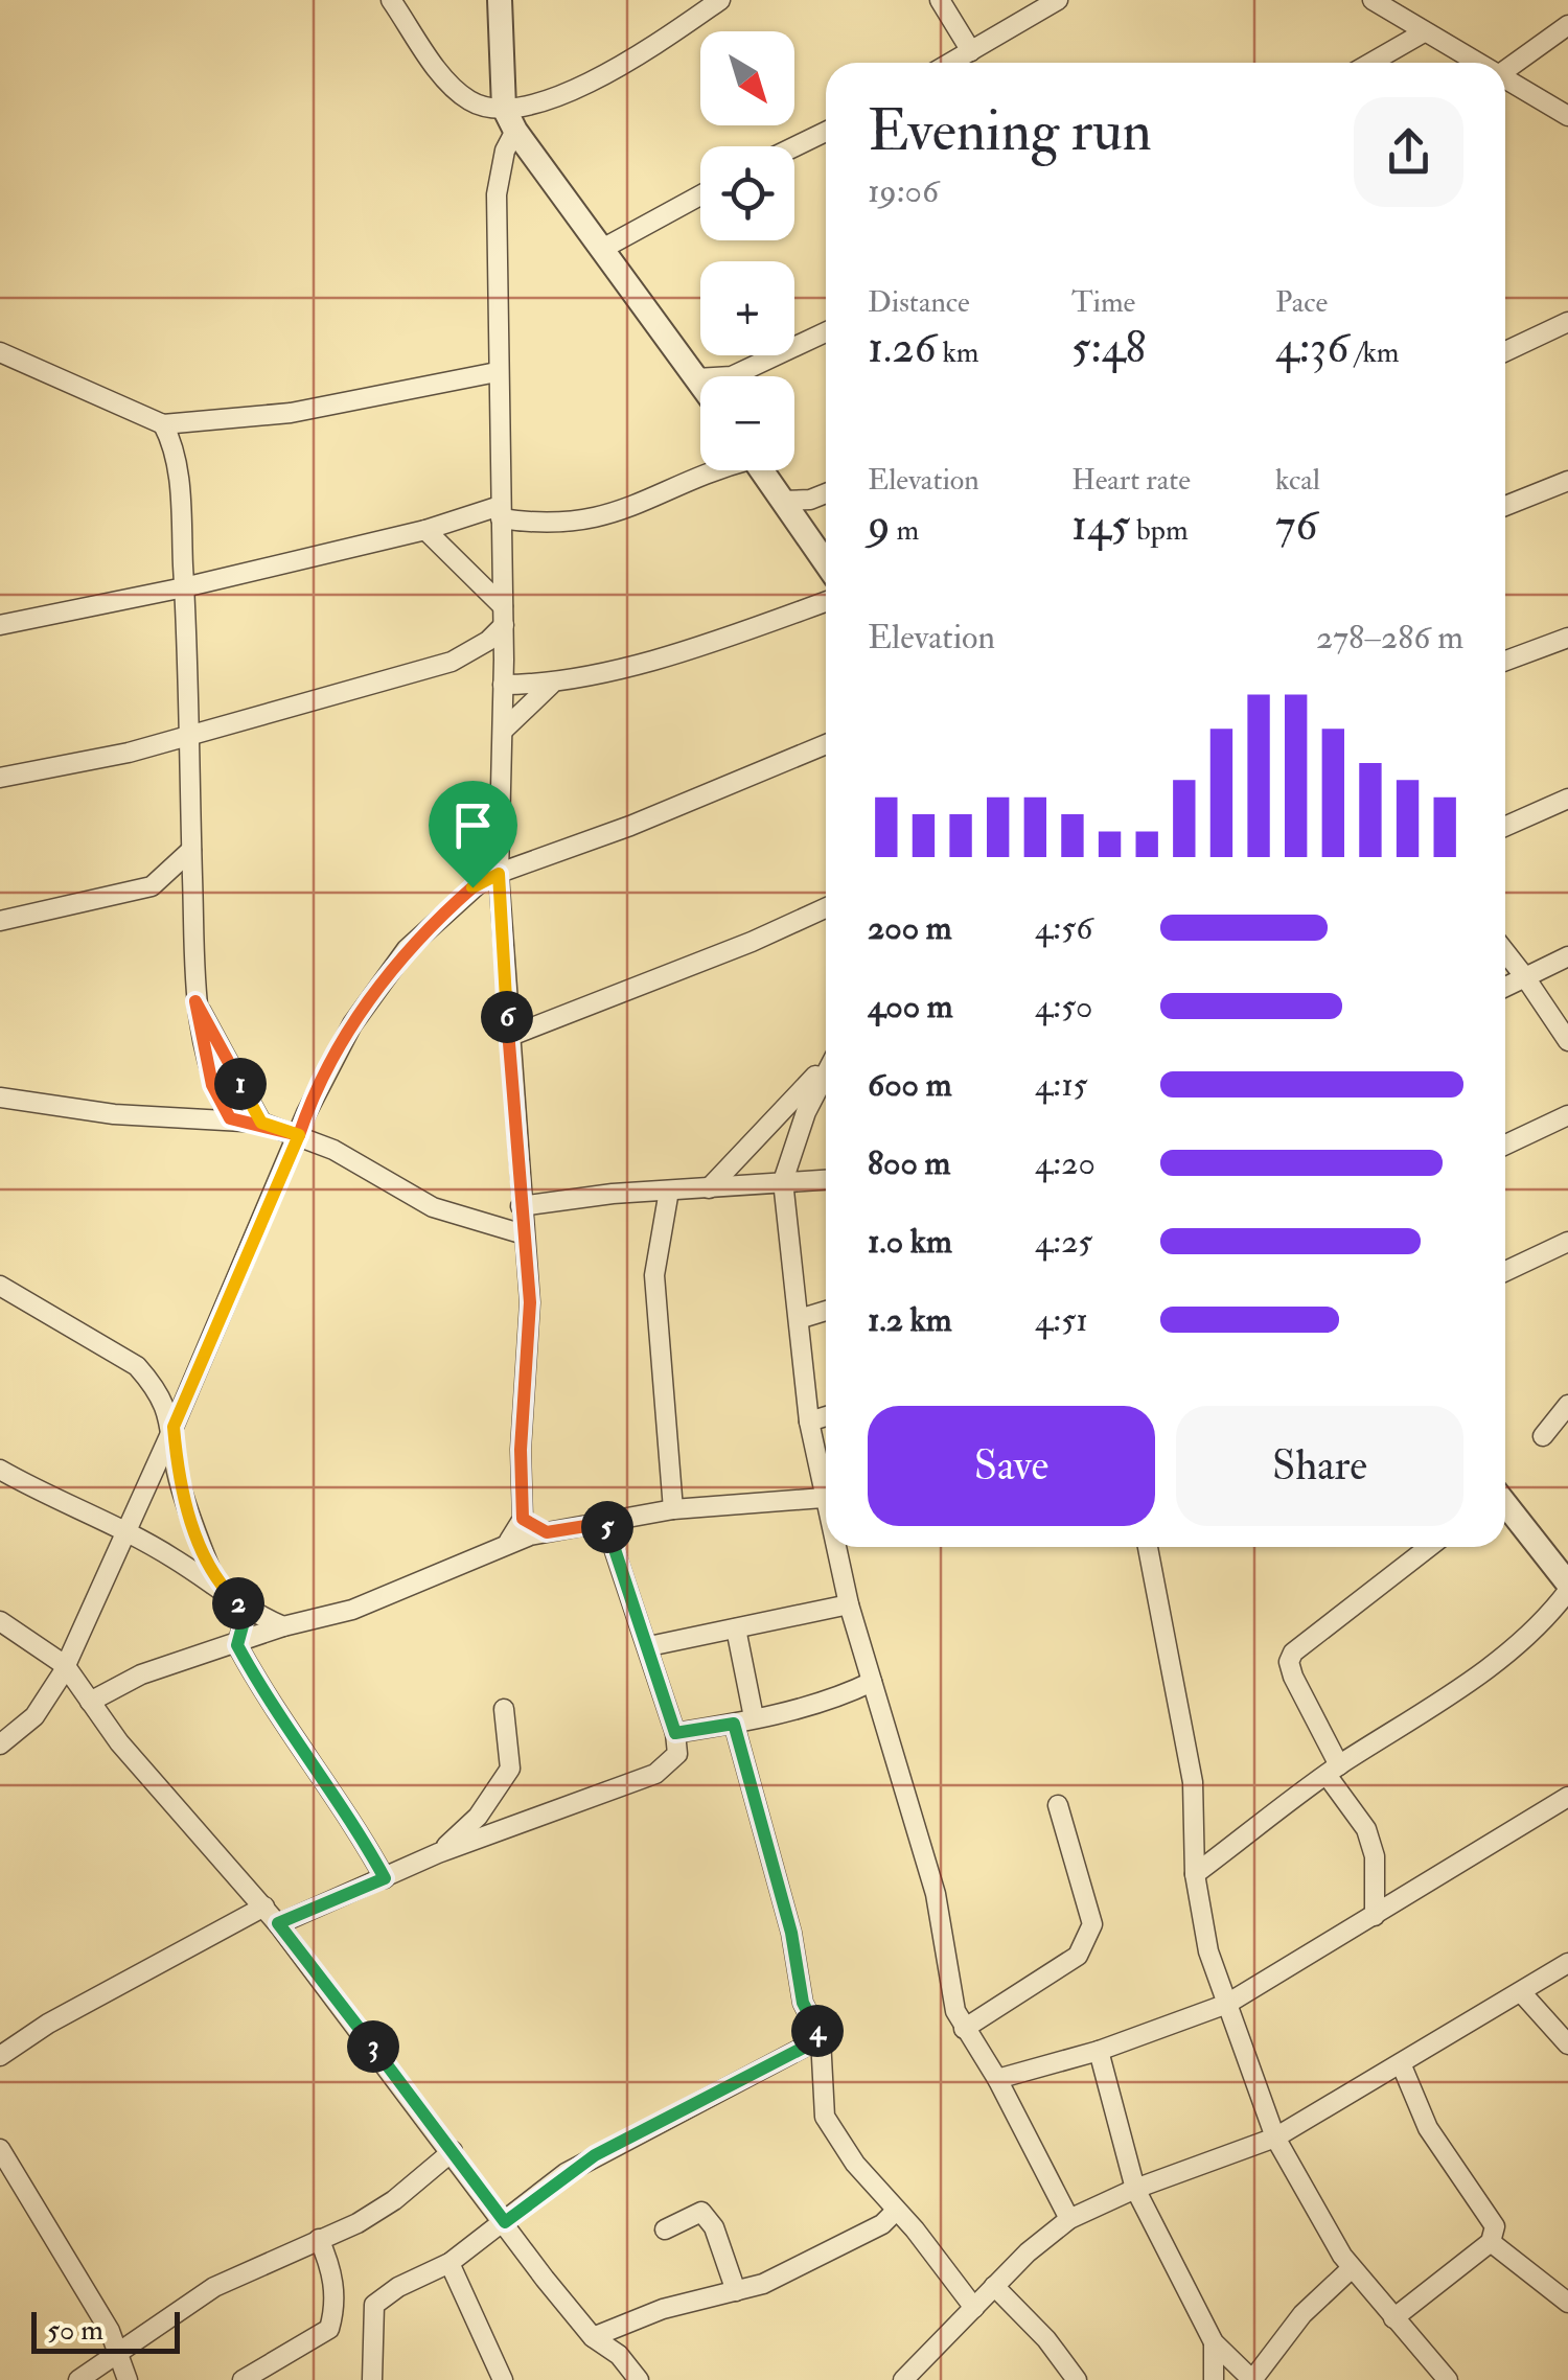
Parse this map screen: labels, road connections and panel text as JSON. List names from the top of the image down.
{
  "scale_bar": "50 m",
  "north": "bottom right",
  "page": {
    "map_buttons": ["+", "−"],
    "heading": ["Evening run", "19:06"],
    "stats": [
      ["Distance", "1.26 km"],
      ["Time", "5:48"],
      ["Pace", "4:36 /km"],
      ["Elevation", "9 m"],
      ["Heart rate", "145 bpm"],
      ["kcal", "76"]
    ],
    "chart": ["Elevation", "278–286 m"],
    "list": [
      {
        "name": "200 m",
        "note": "4:56"
      },
      {
        "name": "400 m",
        "note": "4:50"
      },
      {
        "name": "600 m",
        "note": "4:15"
      },
      {
        "name": "800 m",
        "note": "4:20"
      },
      {
        "name": "1.0 km",
        "note": "4:25"
      },
      {
        "name": "1.2 km",
        "note": "4:51"
      }
    ],
    "pins": [
      "6",
      "1",
      "5",
      "2",
      "4",
      "3"
    ],
    "buttons": ["Save", "Share"],
    "scale": "50 m"
  }
}
